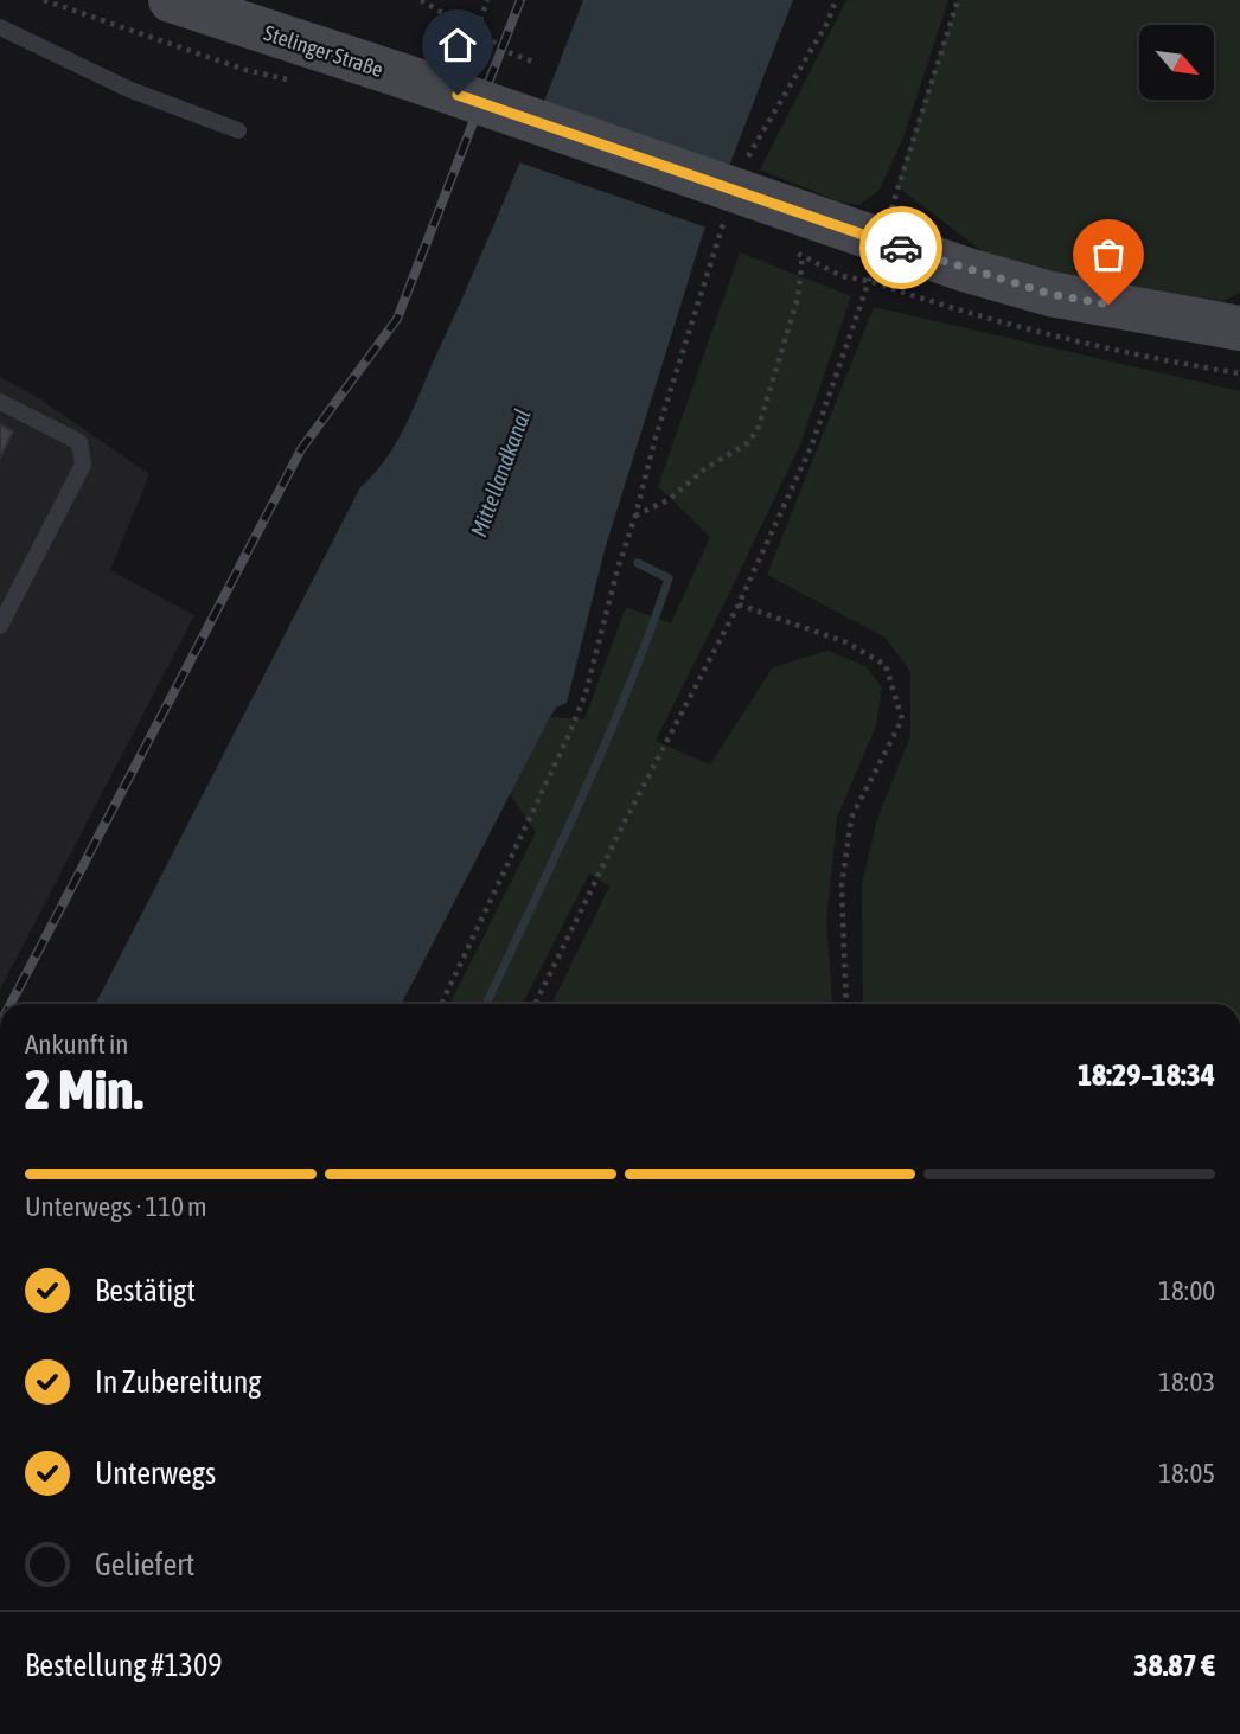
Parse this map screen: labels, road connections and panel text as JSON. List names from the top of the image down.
{
  "streets": {
    "main road": ["Stelinger Straße"]
  },
  "water": ["Mittellandkanal"],
  "north": "bottom right",
  "page": {
    "heading": ["2 Min.", "Ankunft in", "18:29–18:34"],
    "panel": ["Bestellung #1309", "38.87 €"],
    "bar": "Unterwegs · 110 m",
    "list": [
      ["Bestätigt", "18:00"],
      ["In Zubereitung", "18:03"],
      ["Unterwegs", "18:05"],
      "Geliefert"
    ]
  }
}
